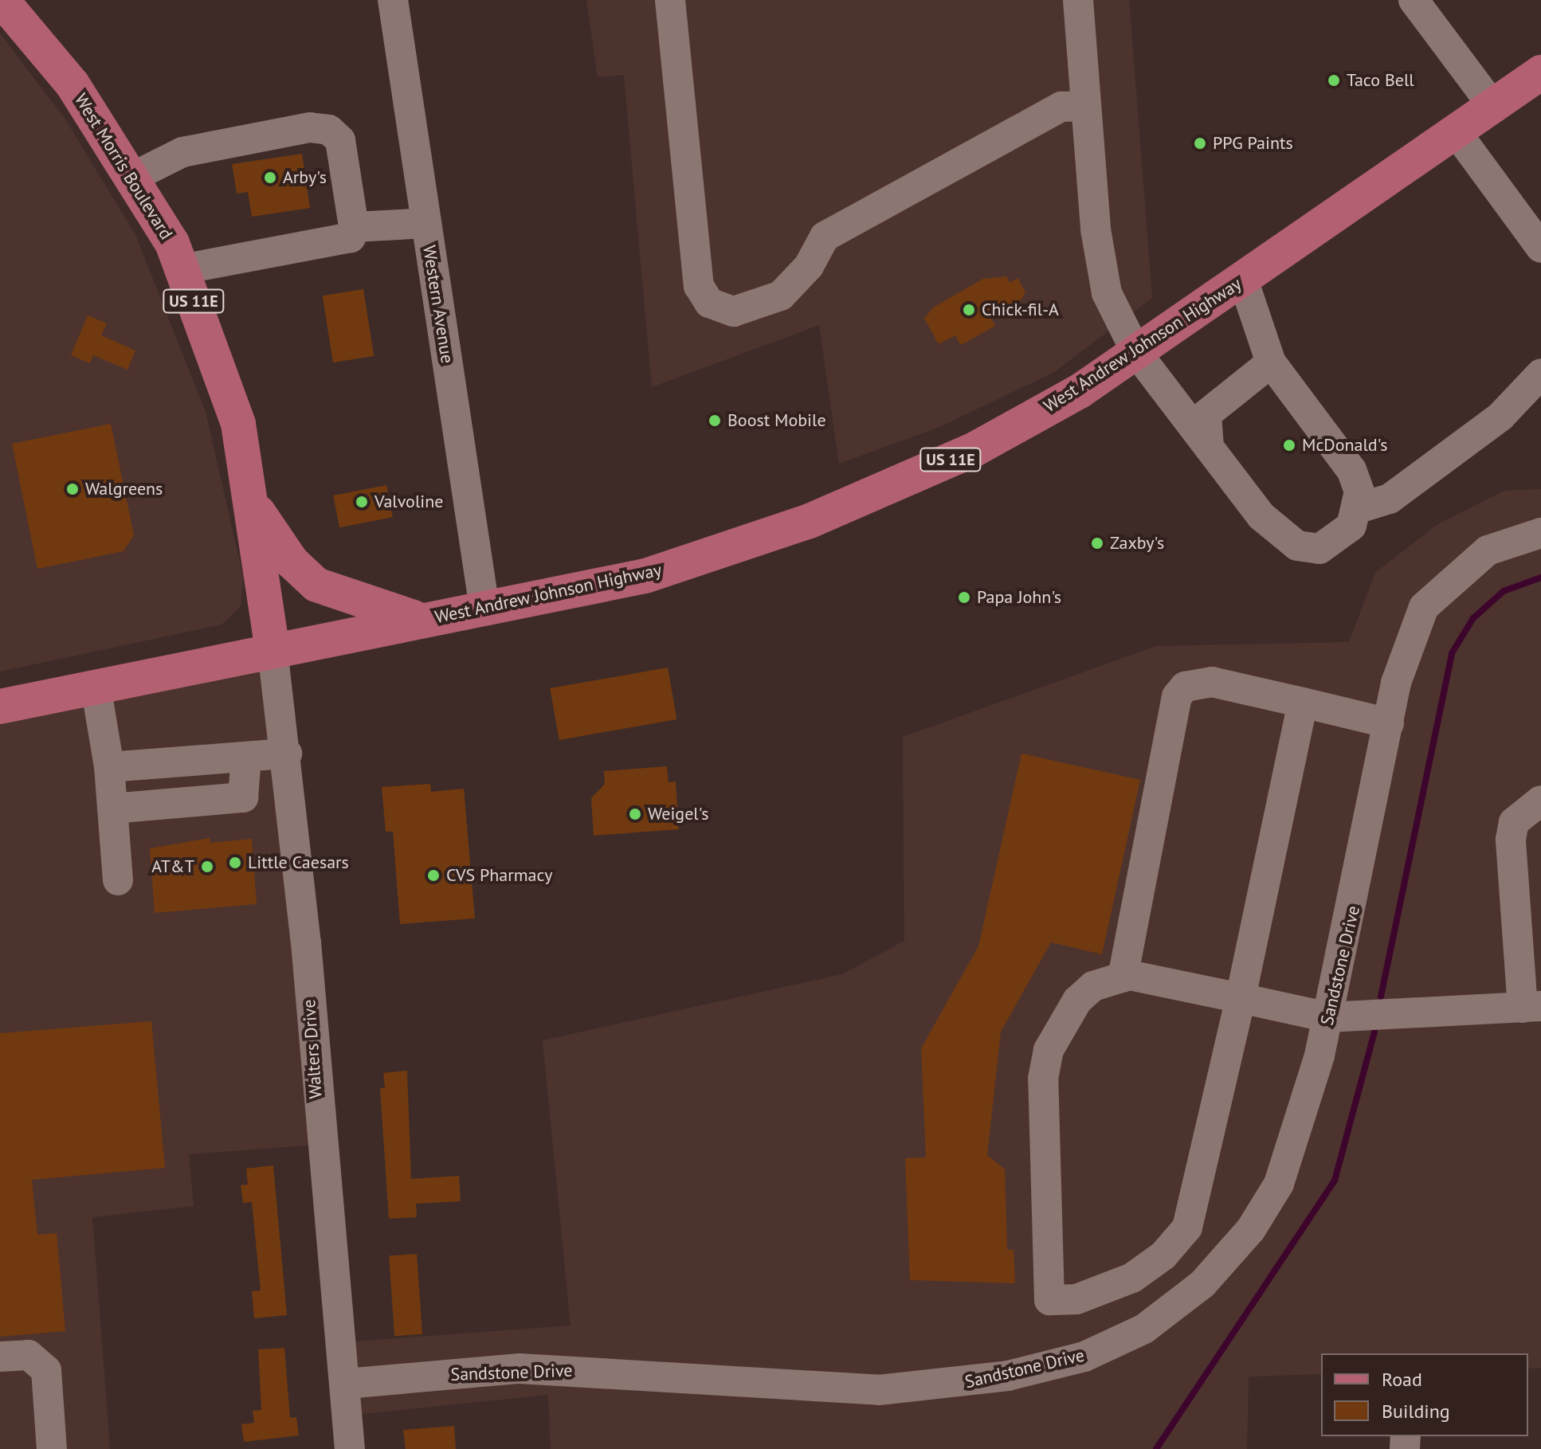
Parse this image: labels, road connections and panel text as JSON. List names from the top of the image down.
{
  "streets": {
    "main road": ["West Morris Boulevard", "US 11E", "West Andrew Johnson Highway"],
    "street": ["Western Avenue", "Sandstone Drive", "Walters Drive"]
  },
  "crossings": [
    ["West Morris Boulevard", "West Andrew Johnson Highway"],
    ["West Morris Boulevard", "Walters Drive"],
    ["Western Avenue", "West Andrew Johnson Highway"],
    ["West Andrew Johnson Highway", "Walters Drive"],
    ["Sandstone Drive", "Walters Drive"]
  ],
  "places": [
    "Taco Bell",
    "PPG Paints",
    "Arby's",
    "Chick-fil-A",
    "Boost Mobile",
    "McDonald's",
    "Walgreens",
    "Valvoline",
    "Zaxby's",
    "Papa John's",
    "Weigel's",
    "Little Caesars",
    "AT&T",
    "CVS Pharmacy"
  ],
  "legend": ["Road", "Building"]
}
